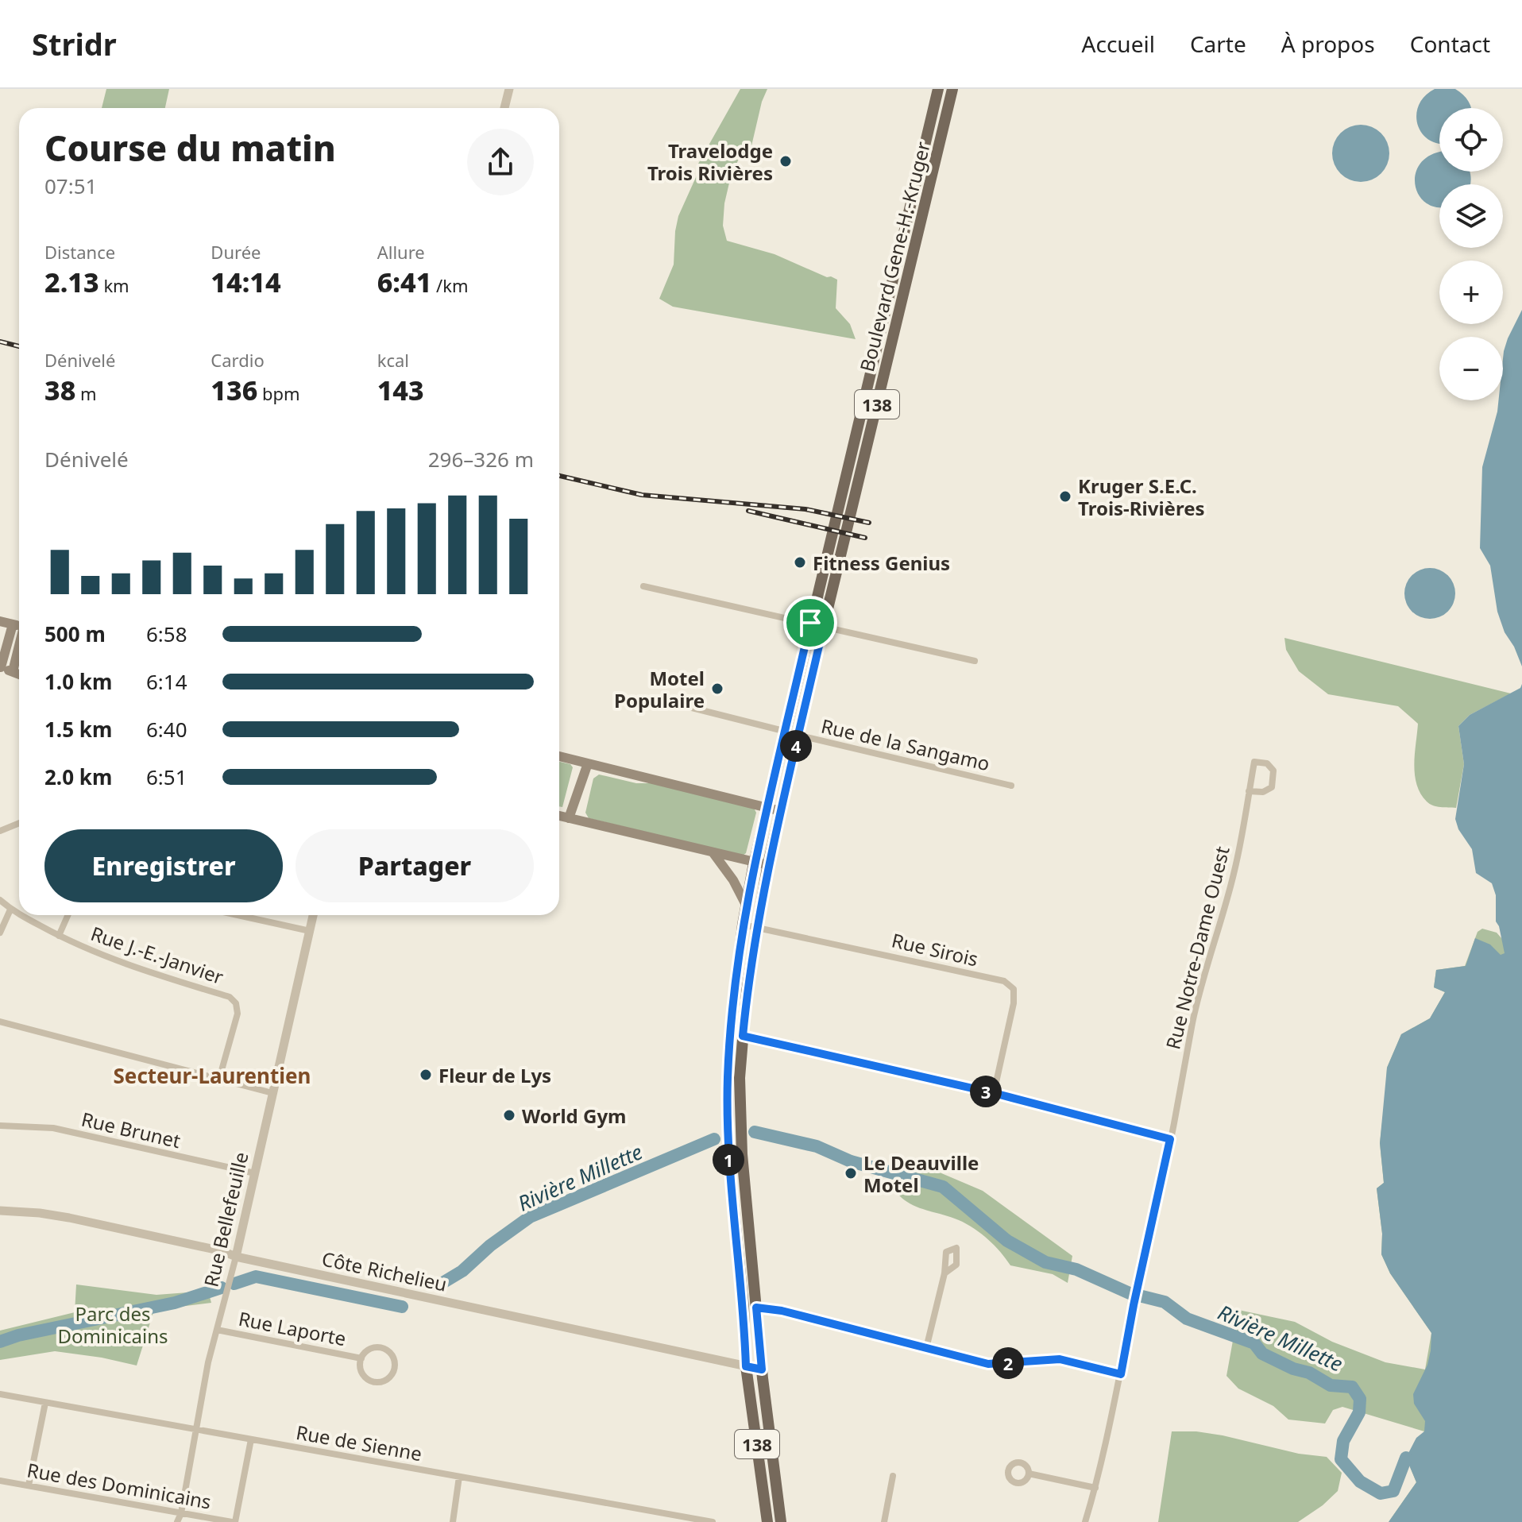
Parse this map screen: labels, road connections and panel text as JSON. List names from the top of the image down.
{
  "streets": {
    "main road": ["Boulevard Gene-H.-Kruger", "138"],
    "street": [
      "Rue de la Sangamo",
      "Rue Notre-Dame Ouest",
      "Rue Sirois",
      "Rue J.-E.-Janvier",
      "Rue Brunet",
      "Rue Bellefeuille",
      "Côte Richelieu",
      "Rue Laporte",
      "Rue de Sienne",
      "Rue des Dominicains"
    ]
  },
  "crossings": [
    ["Boulevard Gene-H.-Kruger", "Rue de la Sangamo"],
    ["Boulevard Gene-H.-Kruger", "Rue Sirois"],
    ["Boulevard Gene-H.-Kruger", "Côte Richelieu"],
    ["Rue Brunet", "Rue Bellefeuille"],
    ["Rue Bellefeuille", "Côte Richelieu"],
    ["Rue Bellefeuille", "Rue Laporte"],
    ["Rue Bellefeuille", "Rue de Sienne"],
    ["Rue Bellefeuille", "Rue des Dominicains"]
  ],
  "districts": ["Secteur-Laurentien"],
  "water": ["Rivière Millette"],
  "parks": ["Parc des Dominicains"],
  "places": [
    "Travelodge Trois Rivières",
    "Kruger S.E.C. Trois-Rivières",
    "Fitness Genius",
    "Motel Populaire",
    "Fleur de Lys",
    "World Gym",
    "Le Deauville Motel"
  ],
  "page": {
    "header": "Stridr",
    "nav": [
      "Accueil",
      "Carte",
      "À propos",
      "Contact"
    ],
    "map_buttons": ["+", "−"],
    "heading": ["Course du matin", "07:51"],
    "stats": [
      ["Distance", "2.13 km"],
      ["Durée", "14:14"],
      ["Allure", "6:41 /km"],
      ["Dénivelé", "38 m"],
      ["Cardio", "136 bpm"],
      ["kcal", "143"]
    ],
    "chart": ["Dénivelé", "296–326 m"],
    "list": [
      {
        "name": "500 m",
        "note": "6:58"
      },
      {
        "name": "1.0 km",
        "note": "6:14"
      },
      {
        "name": "1.5 km",
        "note": "6:40"
      },
      {
        "name": "2.0 km",
        "note": "6:51"
      }
    ],
    "pins": [
      "4",
      "3",
      "1",
      "2"
    ],
    "buttons": ["Enregistrer", "Partager"]
  }
}
